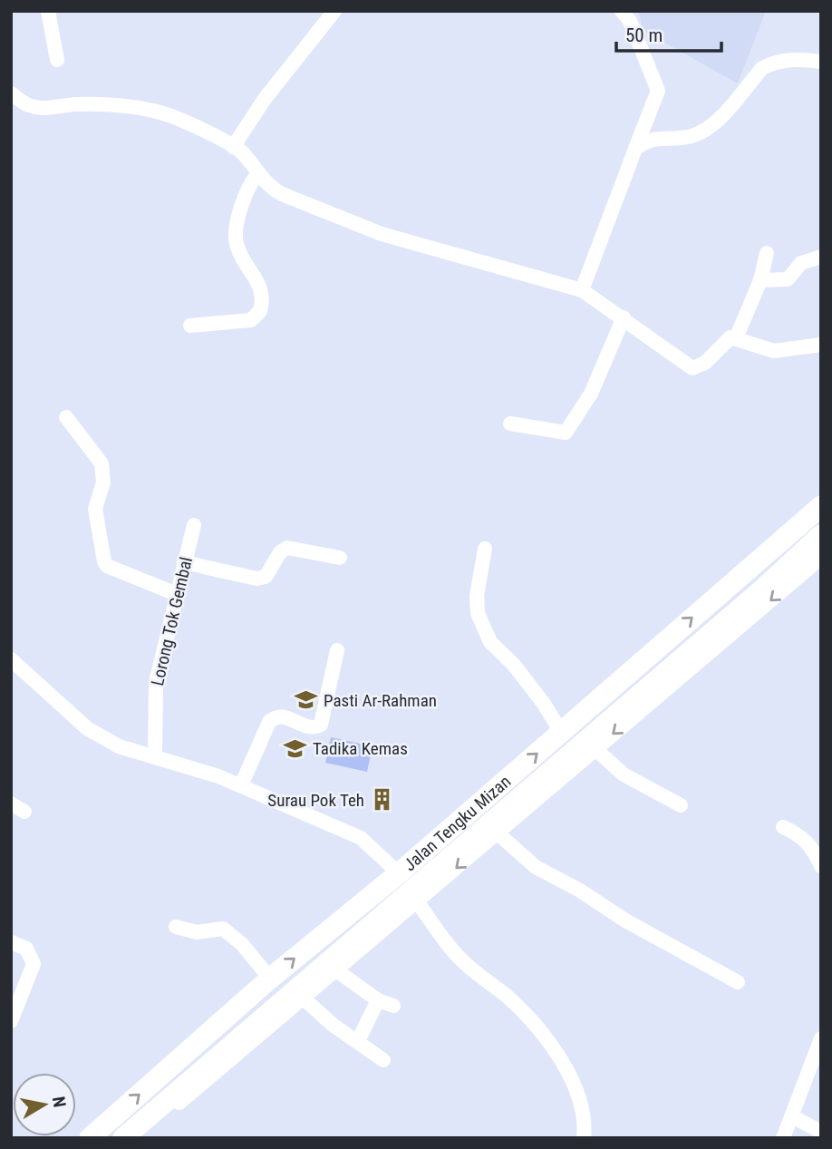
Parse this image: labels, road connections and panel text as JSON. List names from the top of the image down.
{
  "streets": {
    "highway": ["Jalan Tengku Mizan"],
    "street": ["Lorong Tok Gembal"]
  },
  "places": {
    "school or university": ["Pasti Ar-Rahman", "Tadika Kemas"],
    "building": ["Surau Pok Teh"]
  },
  "scale_bar": "50 m",
  "north": "right"
}
